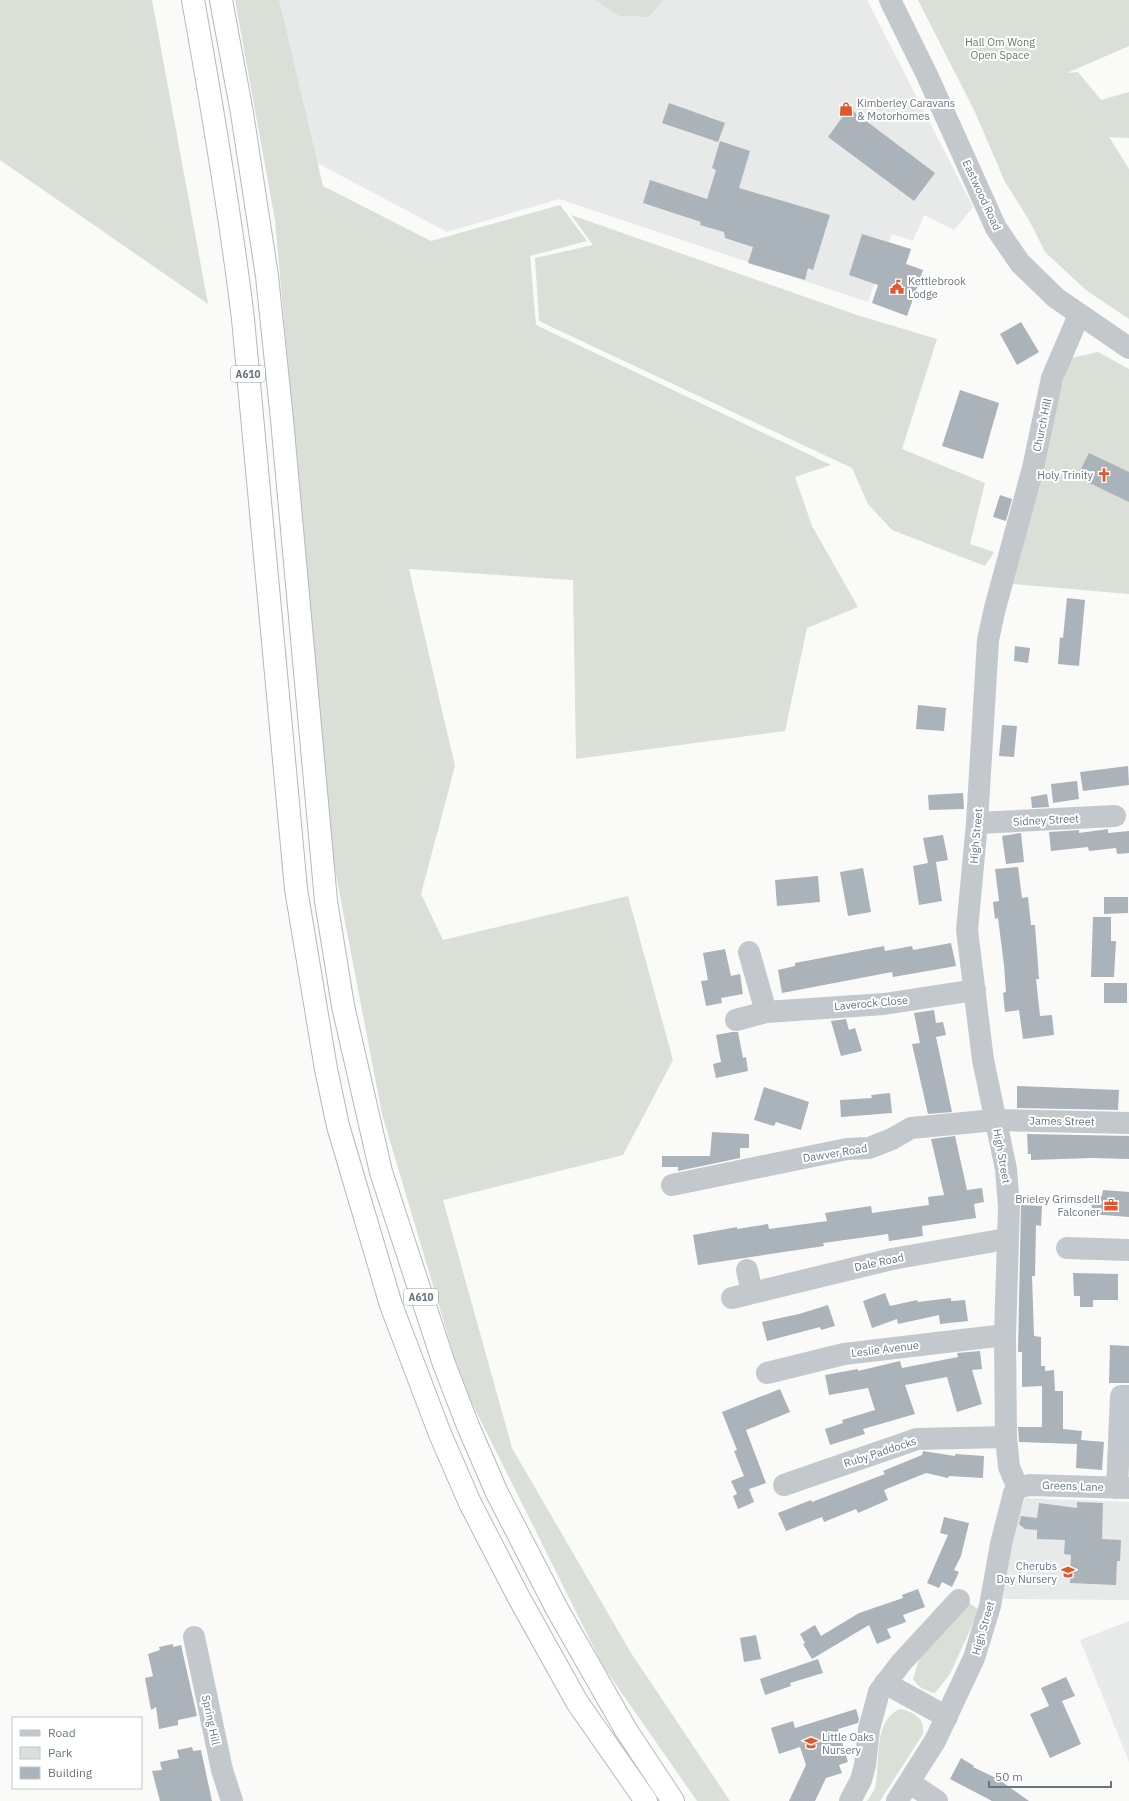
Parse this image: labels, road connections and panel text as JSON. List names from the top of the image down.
{
  "streets": {
    "highway": ["A610"],
    "street": [
      "Eastwood Road",
      "Church Hill",
      "Sidney Street",
      "High Street",
      "Laverock Close",
      "James Street",
      "Dawver Road",
      "Dale Road",
      "Leslie Avenue",
      "Ruby Paddocks",
      "Greens Lane",
      "Spring Hill"
    ]
  },
  "crossings": [
    ["Eastwood Road", "Church Hill"],
    ["Church Hill", "High Street"],
    ["Sidney Street", "High Street"],
    ["High Street", "Laverock Close"],
    ["High Street", "James Street"],
    ["High Street", "Dawver Road"],
    ["High Street", "Dale Road"],
    ["High Street", "Leslie Avenue"],
    ["High Street", "Ruby Paddocks"],
    ["High Street", "Greens Lane"],
    ["James Street", "Dawver Road"]
  ],
  "parks": ["Hall Om Wong Open Space"],
  "places": {
    "shop": ["Kimberley Caravans & Motorhomes"],
    "public building": ["Kettlebrook Lodge"],
    "church": ["Holy Trinity"],
    "office": ["Brieley Grimsdell Falconer"],
    "school or university": ["Cherubs Day Nursery", "Little Oaks Nursery"]
  },
  "legend": ["Road", "Park", "Building"],
  "scale_bar": "50 m"
}
